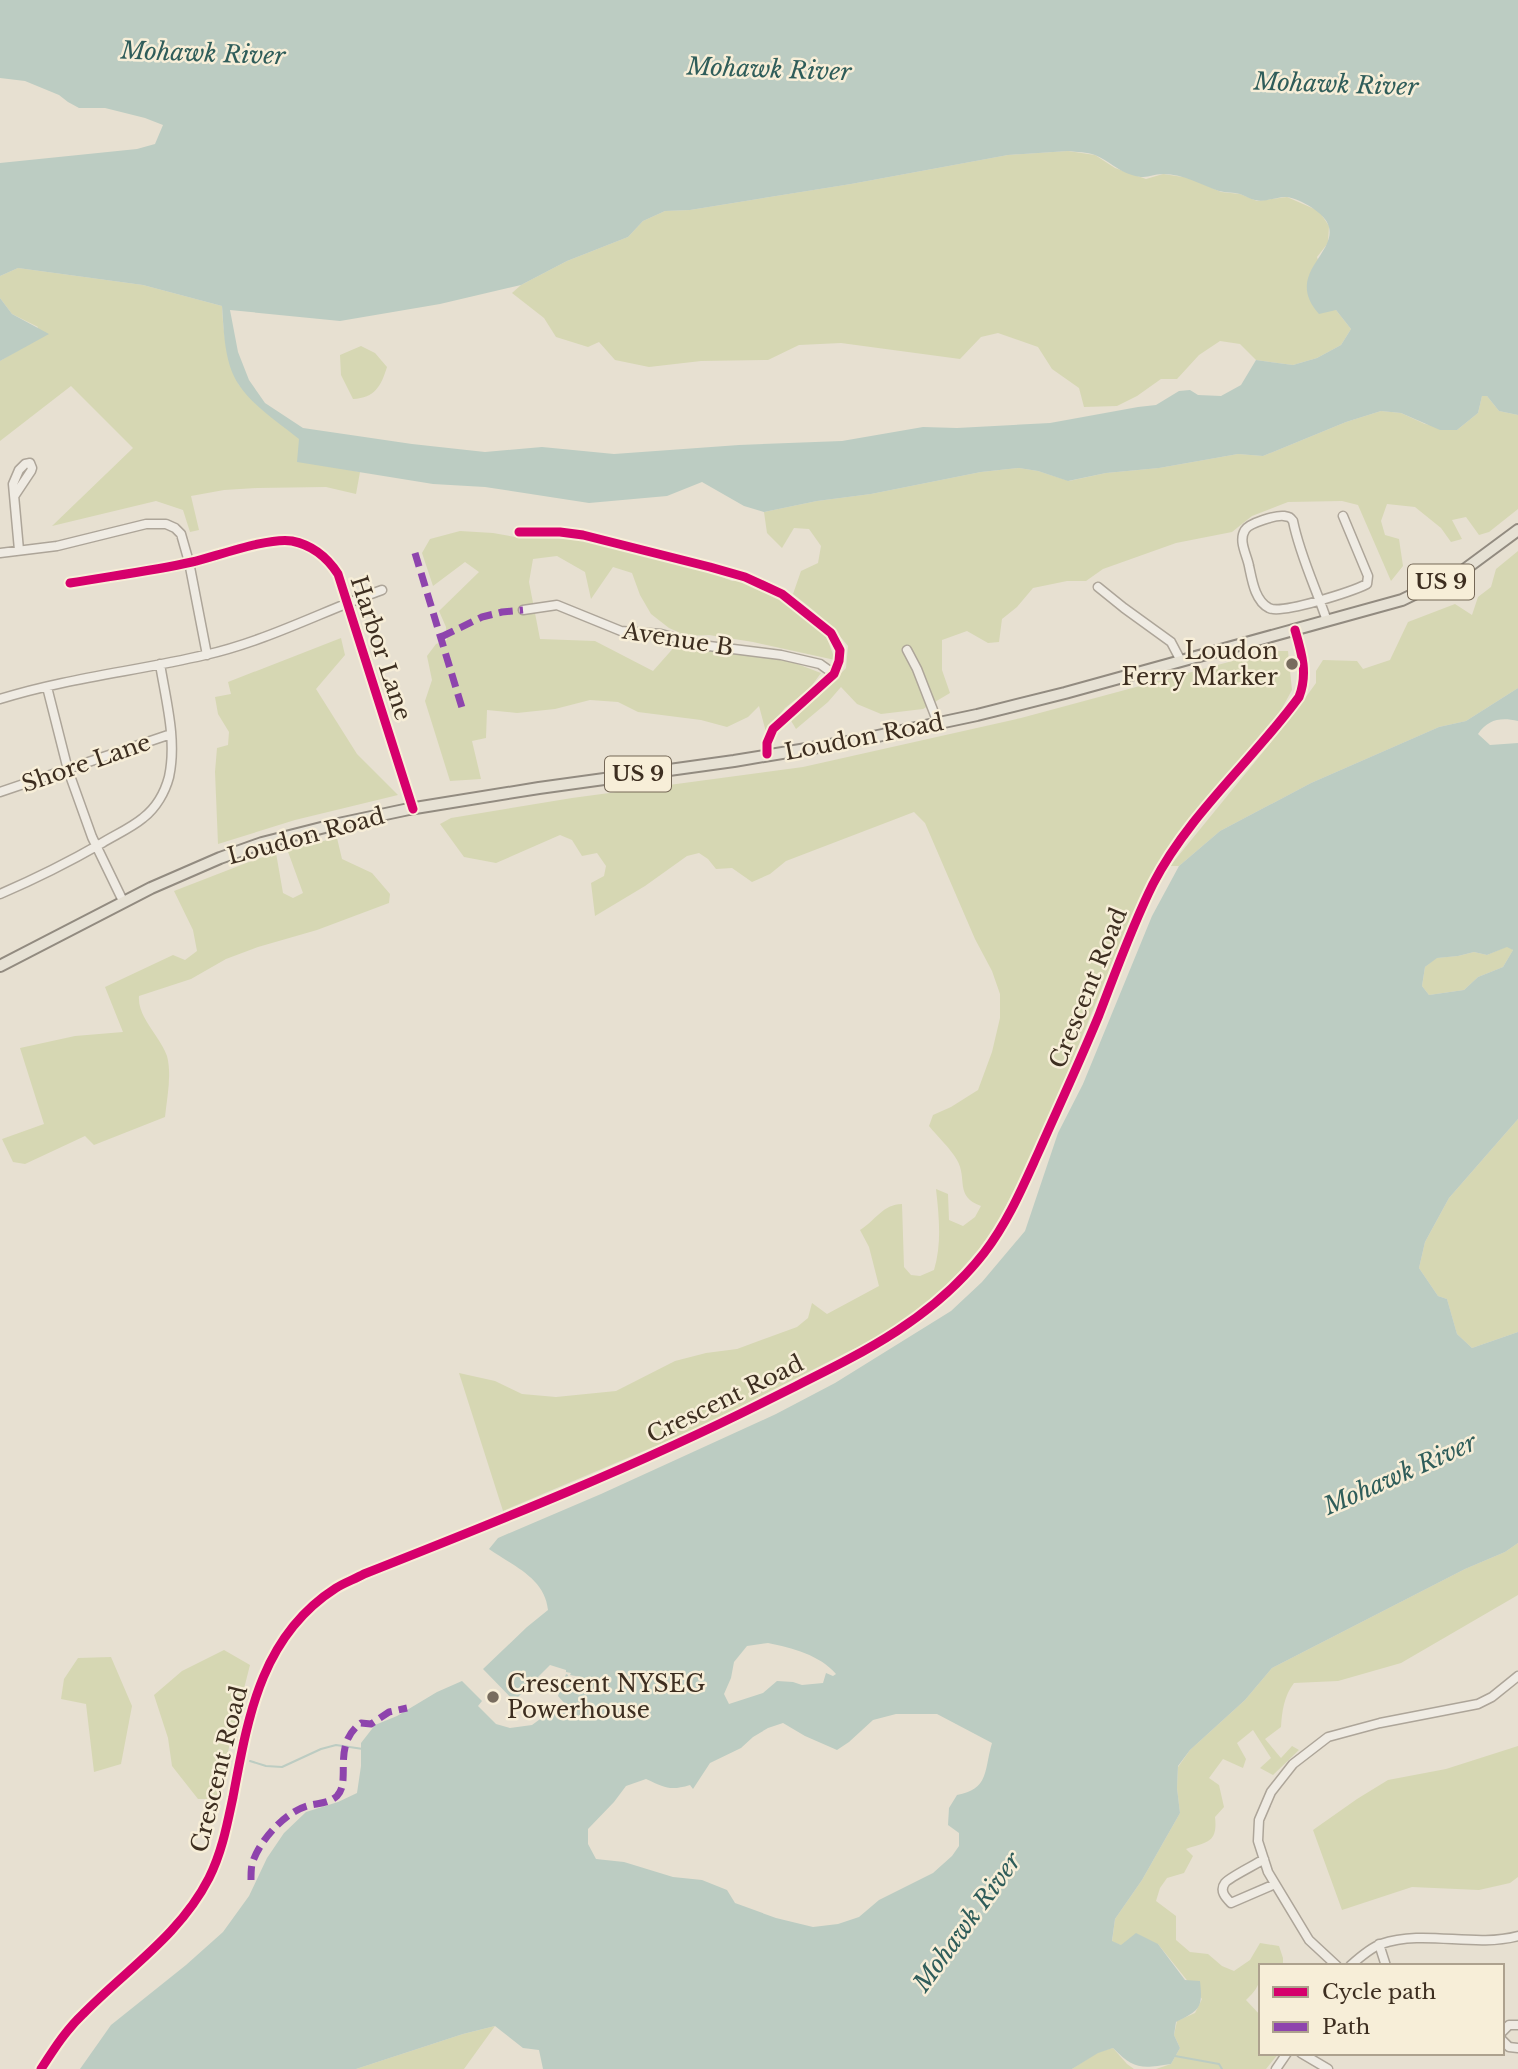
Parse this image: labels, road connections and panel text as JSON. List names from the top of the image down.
{
  "streets": {
    "main road": ["US 9", "Loudon Road"],
    "street": [
      "Avenue B",
      "Harbor Lane",
      "Shore Lane",
      "Crescent Road"
    ]
  },
  "crossings": [
    ["Harbor Lane", "Loudon Road"],
    ["Loudon Road", "Crescent Road"]
  ],
  "water": ["Mohawk River"],
  "places": ["Loudon Ferry Marker", "Crescent NYSEG Powerhouse"],
  "legend": ["Cycle path", "Path"]
}
